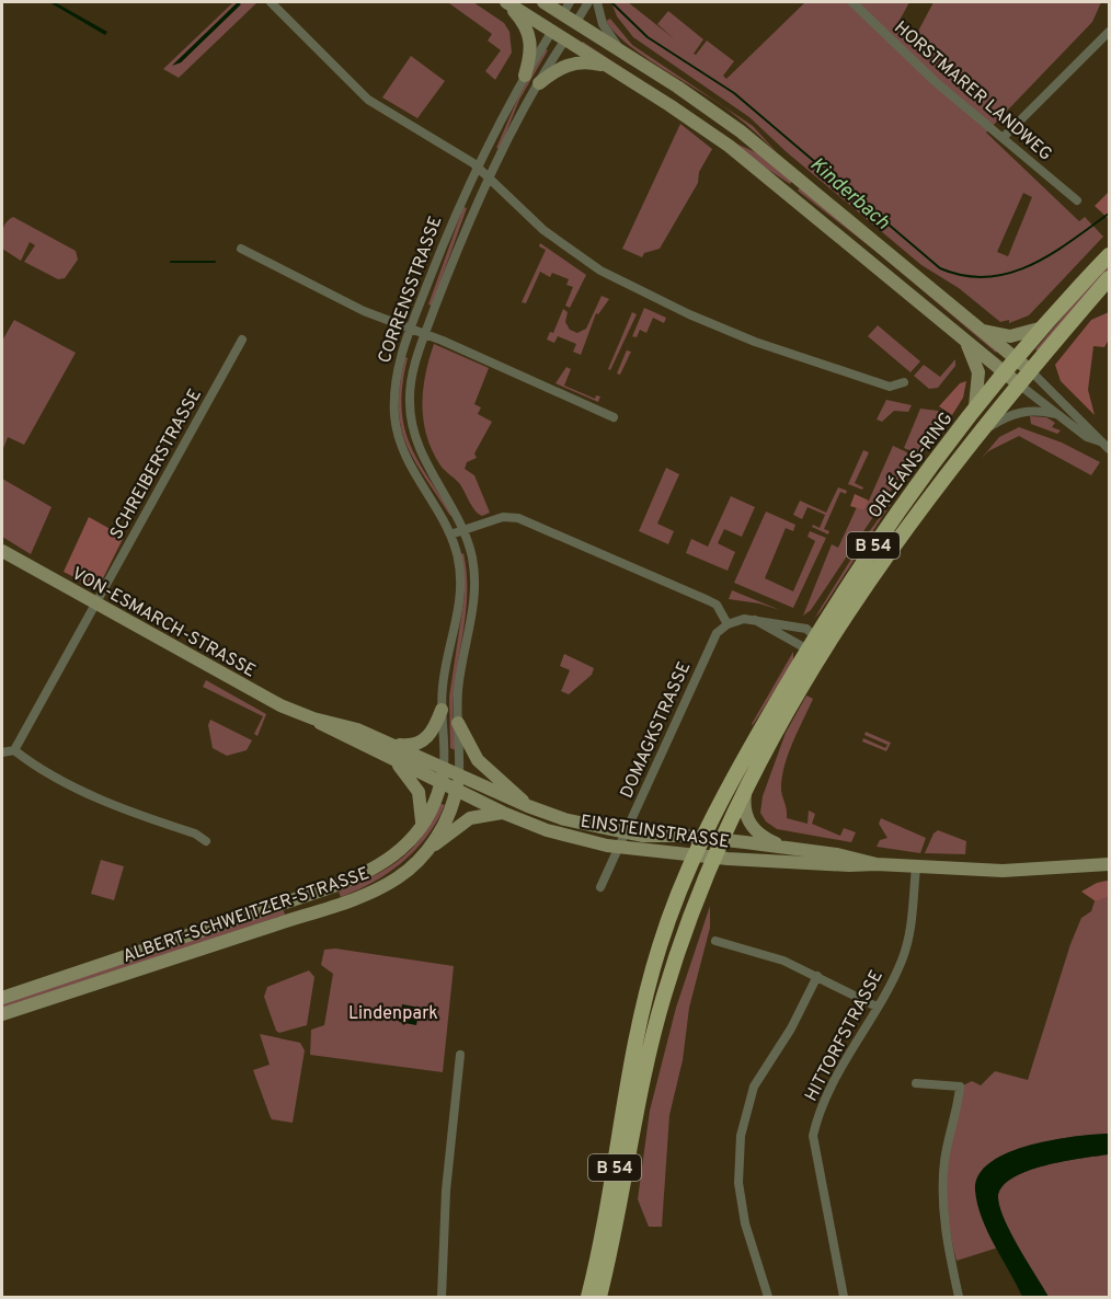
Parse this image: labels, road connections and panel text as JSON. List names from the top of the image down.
{
  "streets": {
    "main road": [
      "CORRENSSTRASSE",
      "ORLÉANS-RING",
      "B 54",
      "VON-ESMARCH-STRASSE",
      "EINSTEINSTRASSE",
      "ALBERT-SCHWEITZER-STRASSE"
    ],
    "street": [
      "HORSTMARER LANDWEG",
      "SCHREIBERSTRASSE",
      "DOMAGKSTRASSE",
      "HITTORFSTRASSE"
    ]
  },
  "crossings": [
    ["CORRENSSTRASSE", "VON-ESMARCH-STRASSE"],
    ["CORRENSSTRASSE", "EINSTEINSTRASSE"],
    ["CORRENSSTRASSE", "ALBERT-SCHWEITZER-STRASSE"],
    ["SCHREIBERSTRASSE", "VON-ESMARCH-STRASSE"],
    ["ORLÉANS-RING", "B 54"],
    ["ORLÉANS-RING", "EINSTEINSTRASSE"],
    ["B 54", "EINSTEINSTRASSE"],
    ["VON-ESMARCH-STRASSE", "EINSTEINSTRASSE"],
    ["VON-ESMARCH-STRASSE", "ALBERT-SCHWEITZER-STRASSE"],
    ["EINSTEINSTRASSE", "ALBERT-SCHWEITZER-STRASSE"],
    ["EINSTEINSTRASSE", "HITTORFSTRASSE"]
  ],
  "water": ["Kinderbach"],
  "parks": ["Lindenpark"]
}
